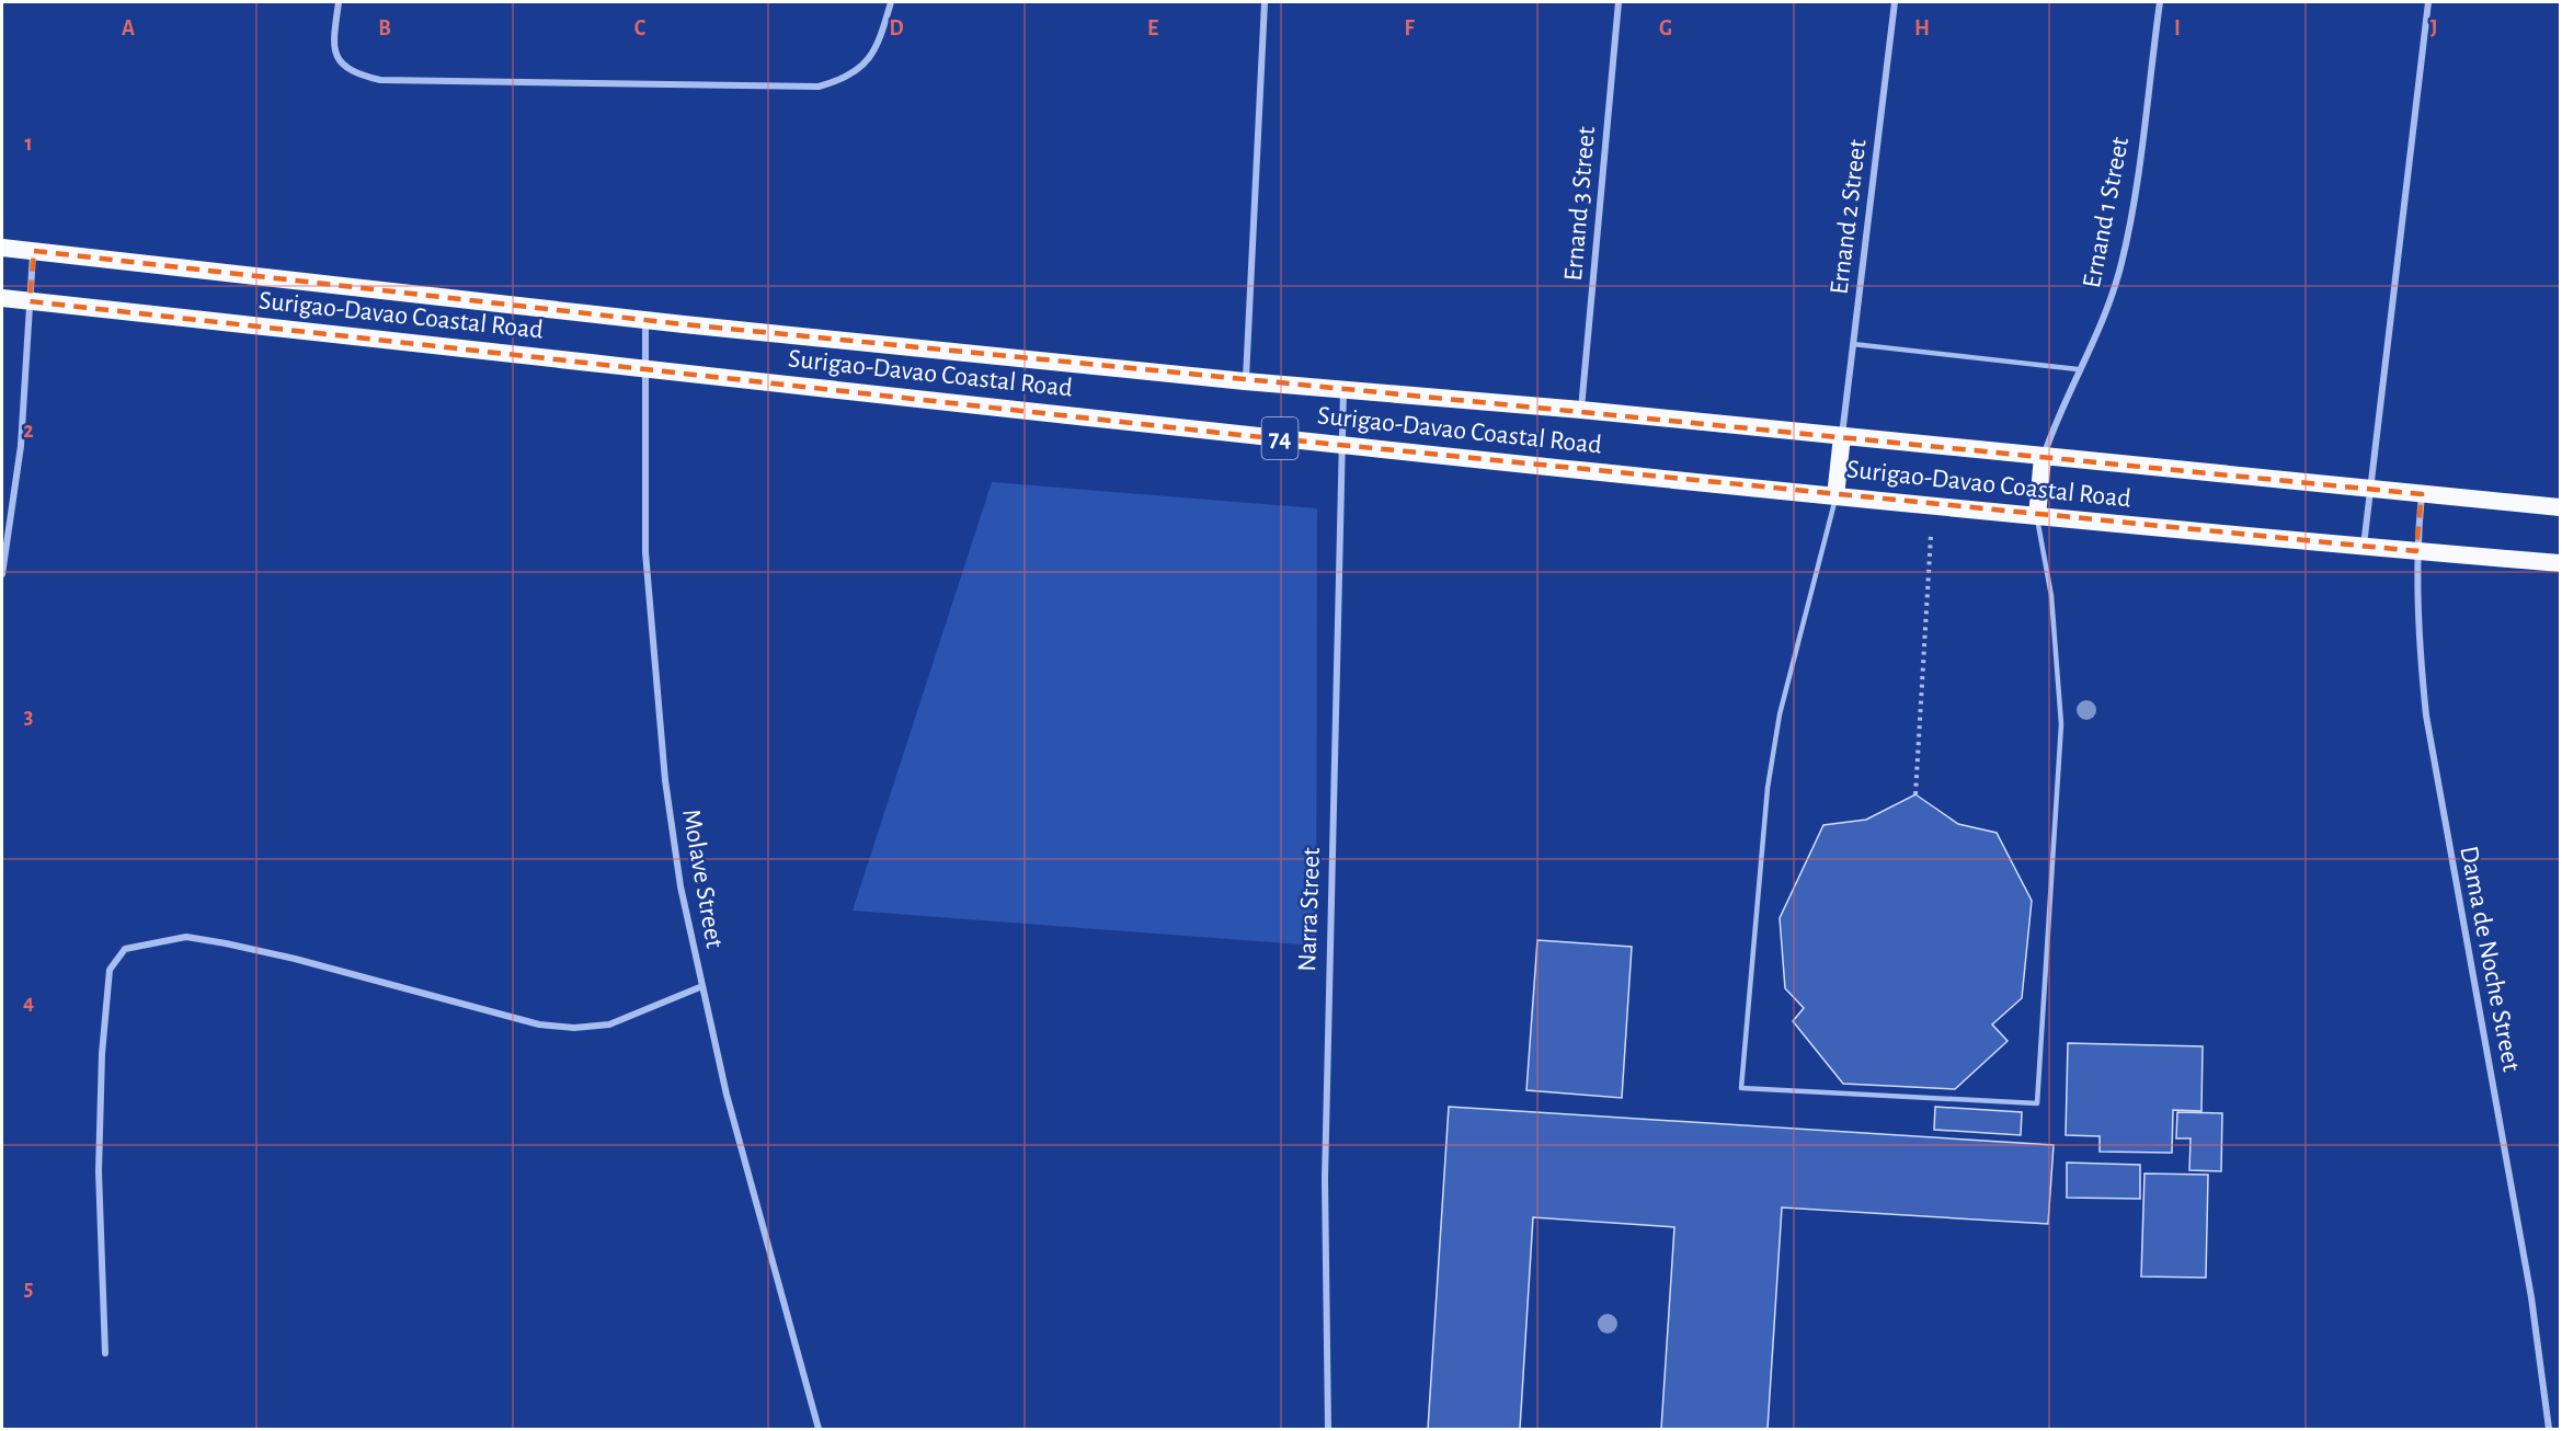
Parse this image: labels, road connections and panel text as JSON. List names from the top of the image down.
{
  "streets": {
    "highway": ["Surigao-Davao Coastal Road", "74"],
    "street": [
      "Ernand 3 Street",
      "Ernand 1 Street",
      "Ernand 2 Street",
      "Molave Street",
      "Narra Street",
      "Dama de Noche Street"
    ]
  },
  "crossings": [
    ["Ernand 3 Street", "Surigao-Davao Coastal Road"],
    ["Ernand 1 Street", "Surigao-Davao Coastal Road"],
    ["Ernand 2 Street", "Surigao-Davao Coastal Road"],
    ["Surigao-Davao Coastal Road", "Molave Street"],
    ["Surigao-Davao Coastal Road", "Narra Street"],
    ["Surigao-Davao Coastal Road", "Dama de Noche Street"]
  ],
  "grid": {
    "columns": [
      "A",
      "B",
      "C",
      "D",
      "E",
      "F",
      "G",
      "H",
      "I",
      "J"
    ],
    "rows": [
      "1",
      "2",
      "3",
      "4",
      "5"
    ]
  }
}
